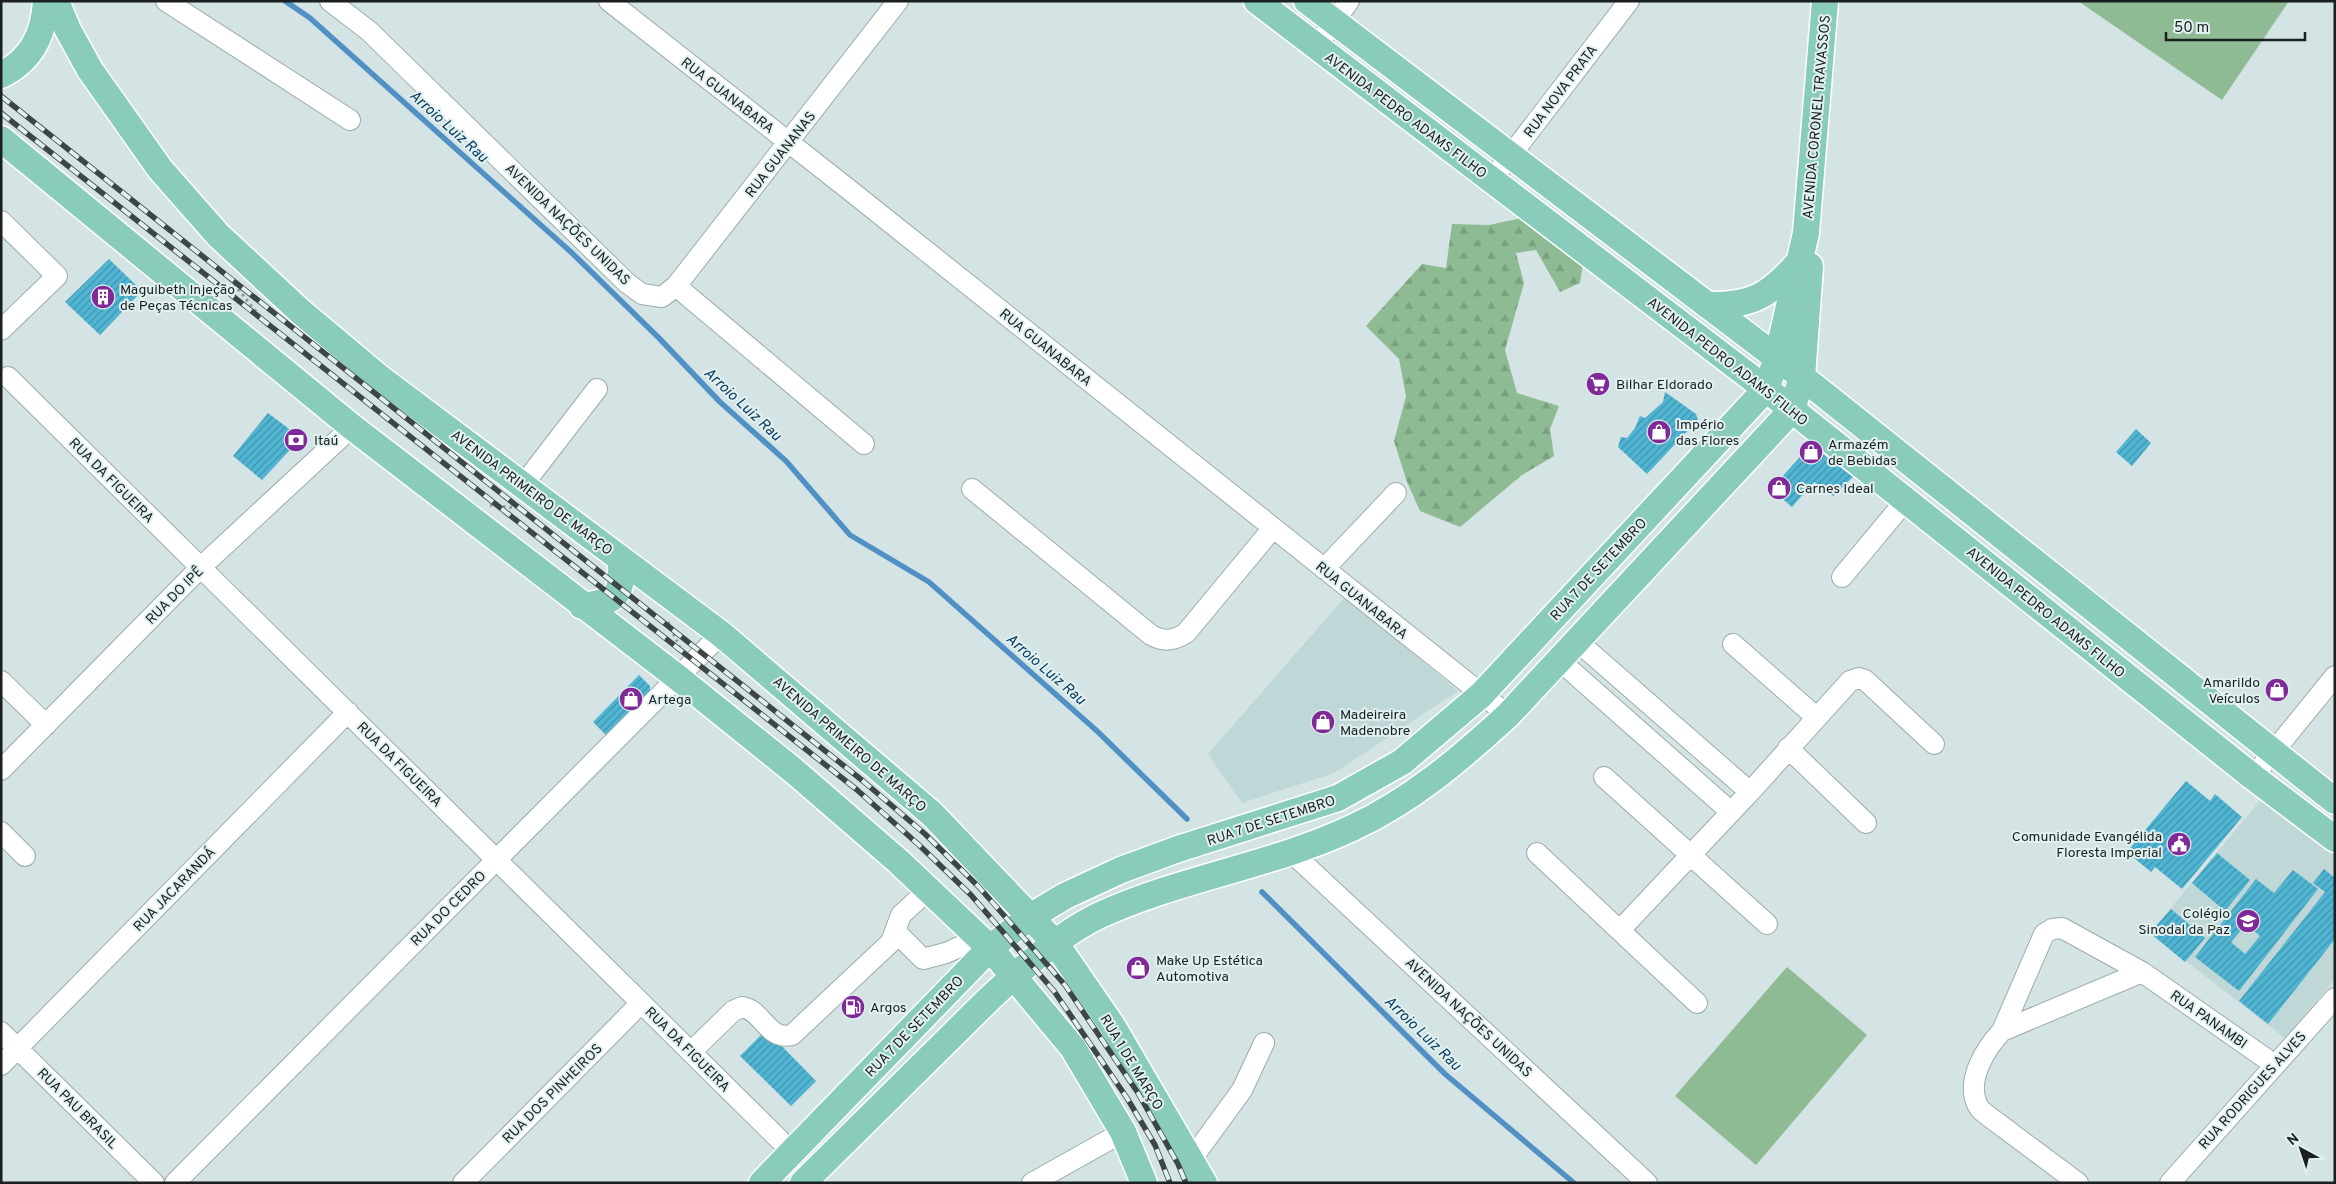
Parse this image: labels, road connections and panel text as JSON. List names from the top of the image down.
{
  "streets": {
    "main road": [
      "AVENIDA PEDRO ADAMS FILHO",
      "AVENIDA CORONEL TRAVASSOS",
      "AVENIDA PRIMEIRO DE MARÇO",
      "RUA 7 DE SETEMBRO",
      "RUA 1 DE MARÇO"
    ],
    "street": [
      "RUA NOVA PRATA",
      "RUA GUANABARA",
      "RUA GUANANAS",
      "AVENIDA NAÇÕES UNIDAS",
      "RUA DA FIGUEIRA",
      "RUA DO IPÊ",
      "RUA JACARANDÁ",
      "RUA DO CEDRO",
      "RUA PANAMBI",
      "RUA RODRIGUES ALVES",
      "RUA DOS PINHEIROS",
      "RUA PAU BRASIL"
    ]
  },
  "crossings": [
    ["RUA NOVA PRATA", "AVENIDA PEDRO ADAMS FILHO"],
    ["RUA GUANABARA", "RUA GUANANAS"],
    ["RUA GUANABARA", "RUA 7 DE SETEMBRO"],
    ["AVENIDA PEDRO ADAMS FILHO", "RUA 7 DE SETEMBRO"],
    ["AVENIDA CORONEL TRAVASSOS", "RUA 7 DE SETEMBRO"],
    ["RUA GUANANAS", "AVENIDA NAÇÕES UNIDAS"],
    ["RUA DA FIGUEIRA", "RUA 7 DE SETEMBRO"],
    ["RUA DA FIGUEIRA", "RUA DO IPÊ"],
    ["RUA DA FIGUEIRA", "RUA JACARANDÁ"],
    ["RUA DA FIGUEIRA", "RUA DO CEDRO"],
    ["RUA DA FIGUEIRA", "RUA DOS PINHEIROS"],
    ["AVENIDA PRIMEIRO DE MARÇO", "RUA 7 DE SETEMBRO"],
    ["AVENIDA PRIMEIRO DE MARÇO", "RUA DO CEDRO"],
    ["AVENIDA PRIMEIRO DE MARÇO", "RUA 1 DE MARÇO"],
    ["RUA JACARANDÁ", "RUA PAU BRASIL"],
    ["RUA PANAMBI", "RUA RODRIGUES ALVES"]
  ],
  "water": ["Arroio Luiz Rau"],
  "places": {
    "building": ["Maguibeth Injeção de Peças Técnicas"],
    "supermarket": ["Bilhar Eldorado"],
    "shop": [
      "Império das Flores",
      "Armazém de Bebidas",
      "Carnes Ideal",
      "Amarildo Veículos",
      "Artega",
      "Madeireira Madenobre",
      "Make Up Estética Automotiva"
    ],
    "bank": ["Itaú"],
    "public building": ["Comunidade Evangélida Floresta Imperial"],
    "school or university": ["Colégio Sinodal da Paz"],
    "fuel station": ["Argos"]
  },
  "scale_bar": "50 m",
  "north": "top left"
}
